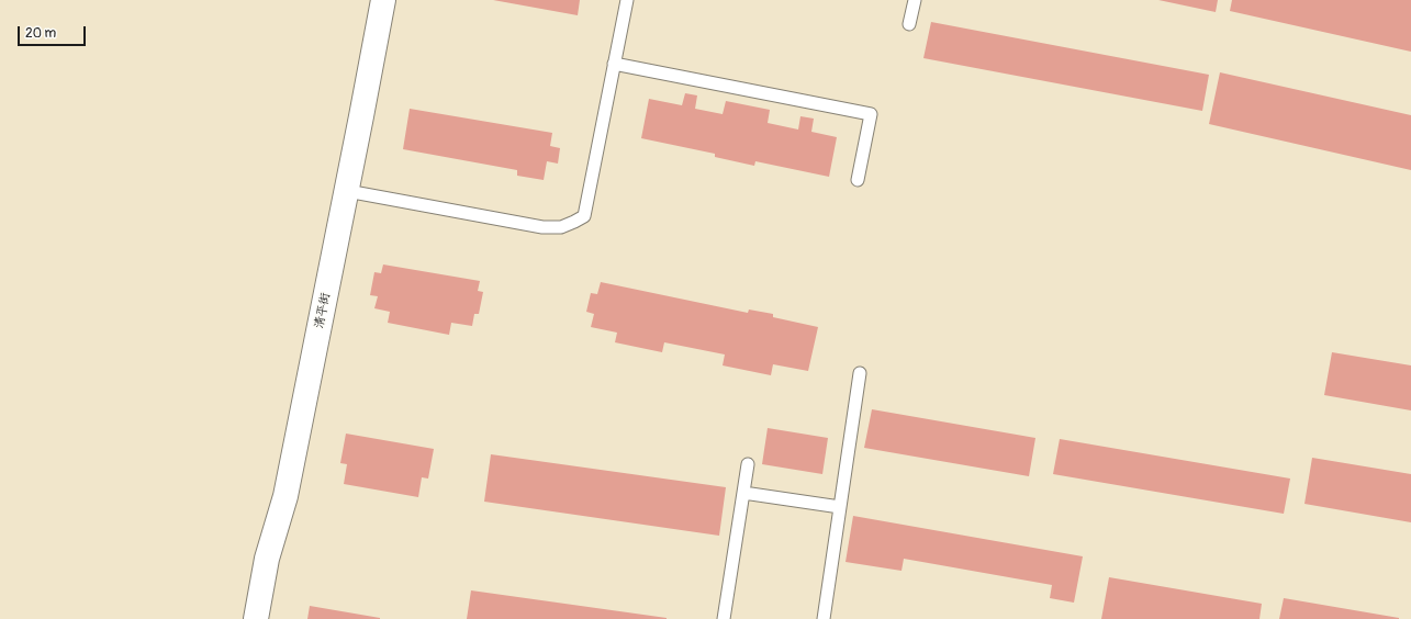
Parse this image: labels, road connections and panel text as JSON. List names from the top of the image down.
{
  "streets": {
    "street": ["清平街"]
  },
  "scale_bar": "20 m"
}
